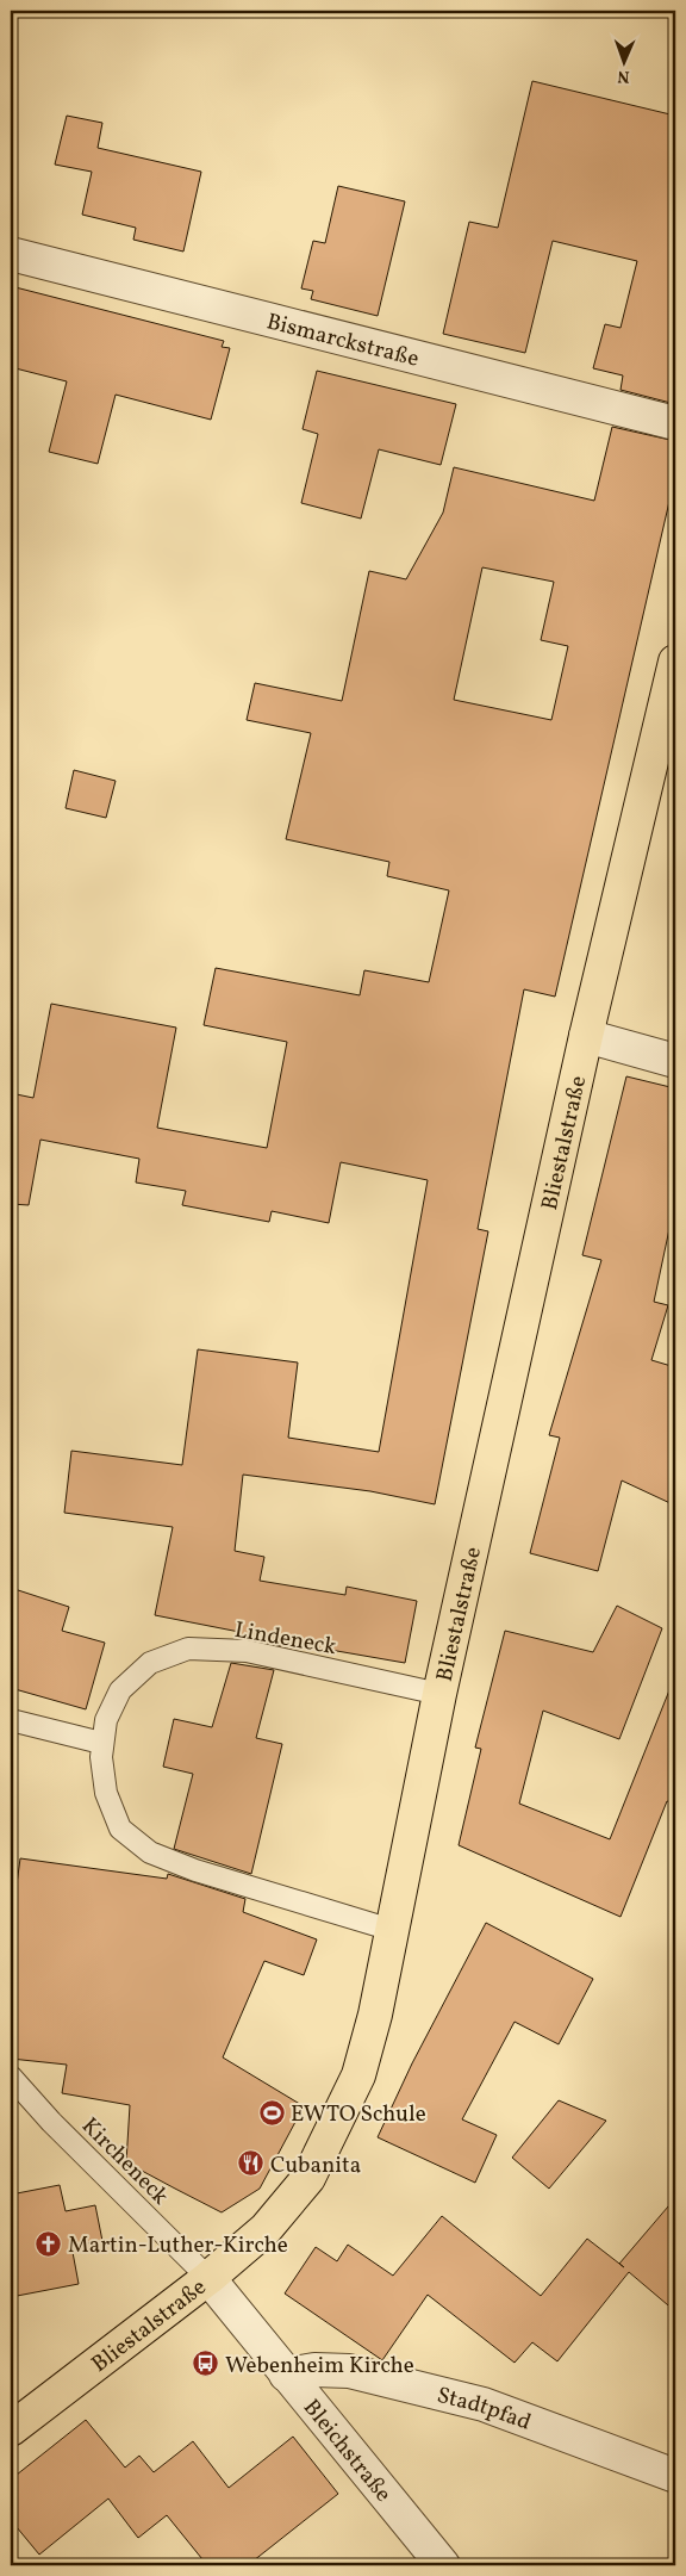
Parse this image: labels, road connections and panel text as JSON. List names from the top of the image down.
{
  "streets": {
    "main road": ["Bliestalstraße"],
    "street": ["Bismarckstraße", "Stadtpfad", "Bleichstraße"],
    "lane": ["Lindeneck", "Kircheneck"]
  },
  "crossings": [
    ["Bliestalstraße", "Lindeneck"],
    ["Bliestalstraße", "Kircheneck"],
    ["Bliestalstraße", "Bleichstraße"],
    ["Kircheneck", "Bleichstraße"],
    ["Stadtpfad", "Bleichstraße"]
  ],
  "places": {
    "sports": ["EWTO Schule"],
    "restaurant": ["Cubanita"],
    "church": ["Martin-Luther-Kirche"],
    "bus stop": ["Webenheim Kirche"]
  },
  "north": "bottom"
}
